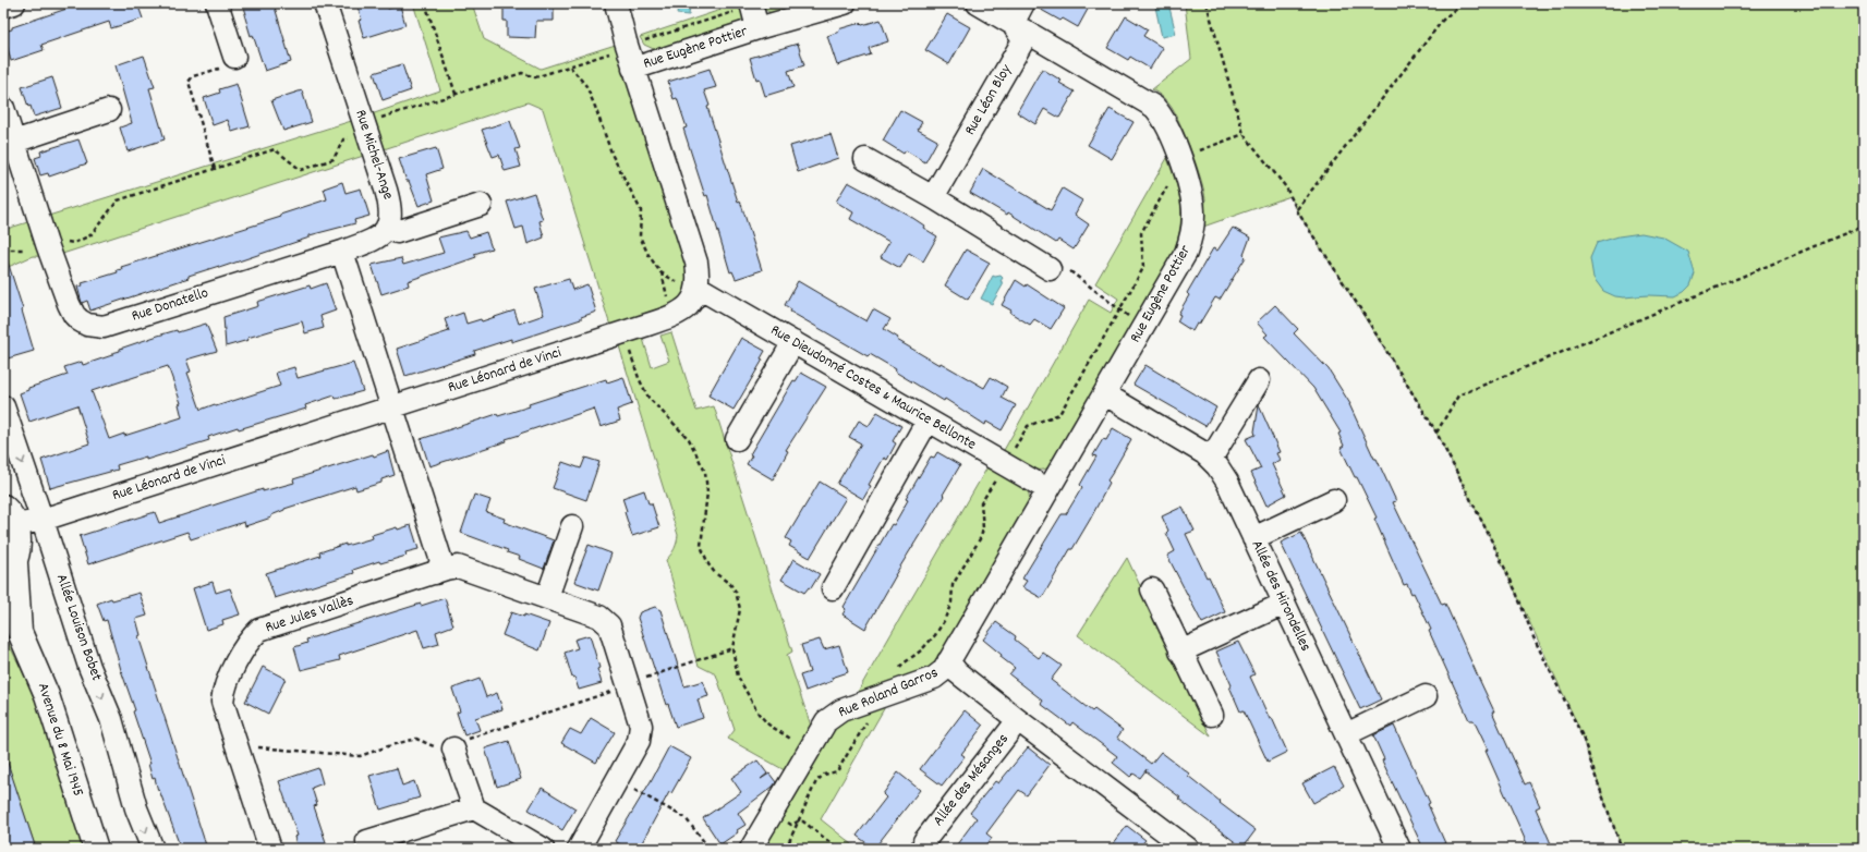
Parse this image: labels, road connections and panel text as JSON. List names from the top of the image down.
{
  "streets": {
    "main road": ["Avenue du 8 Mai 1945"],
    "street": [
      "Rue Eugène Pottier",
      "Rue Léon Bloy",
      "Rue Michel-Ange",
      "Rue Donatello",
      "Rue Léonard de Vinci",
      "Rue Dieudonné Costes & Maurice Bellonte",
      "Allée des Hirondelles",
      "Rue Jules Vallès",
      "Allée Louison Bobet",
      "Rue Roland Garros",
      "Allée des Mésanges"
    ]
  },
  "crossings": [
    ["Rue Eugène Pottier", "Rue Léon Bloy"],
    ["Rue Eugène Pottier", "Rue Dieudonné Costes & Maurice Bellonte"],
    ["Rue Eugène Pottier", "Allée des Hirondelles"],
    ["Rue Eugène Pottier", "Rue Roland Garros"],
    ["Rue Léonard de Vinci", "Rue Dieudonné Costes & Maurice Bellonte"],
    ["Rue Léonard de Vinci", "Allée Louison Bobet"],
    ["Rue Léonard de Vinci", "Avenue du 8 Mai 1945"],
    ["Rue Dieudonné Costes & Maurice Bellonte", "Rue Roland Garros"]
  ],
  "one_way": ["Allée Louison Bobet"]
}
